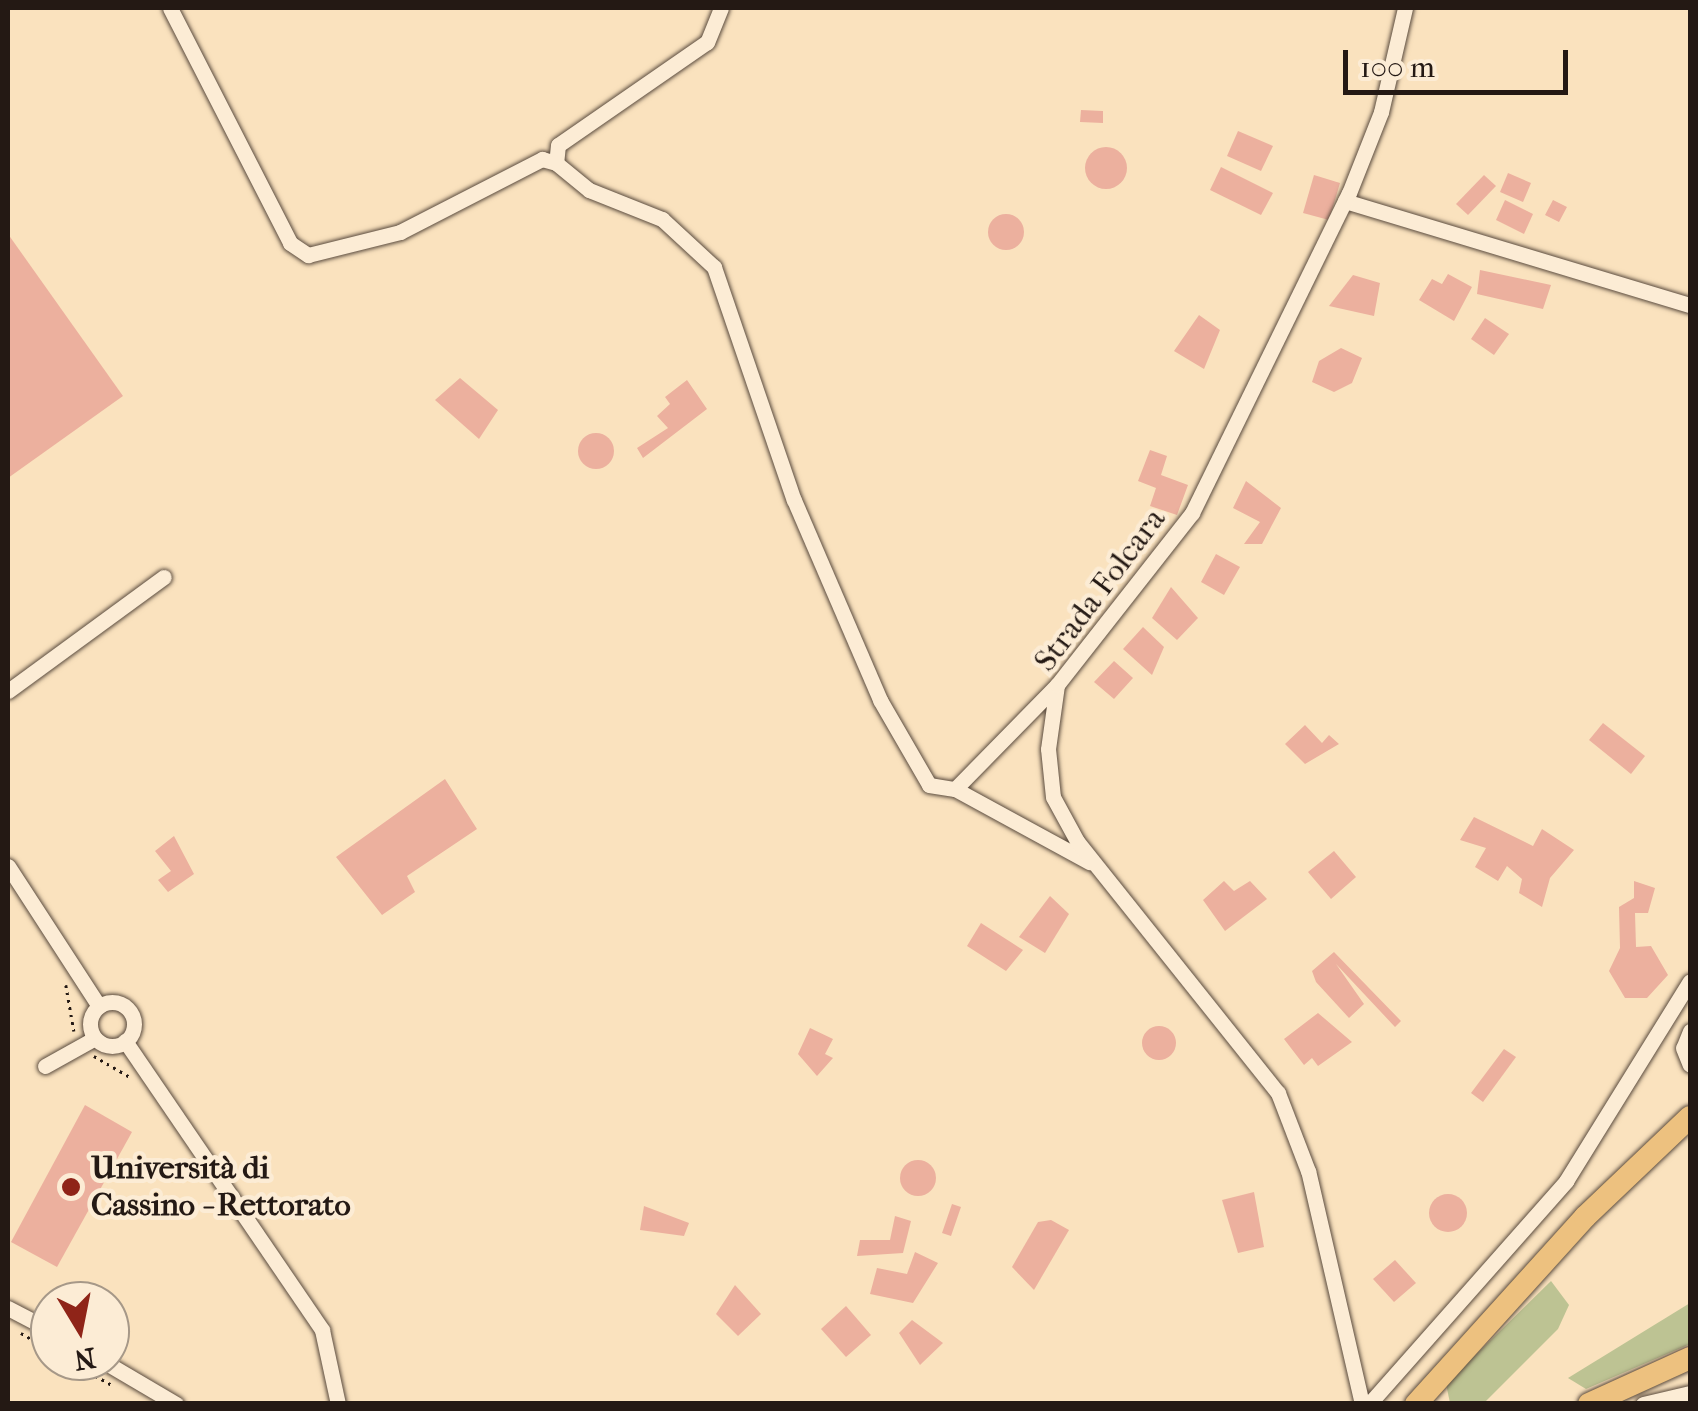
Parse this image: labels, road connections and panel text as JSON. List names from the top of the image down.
{
  "streets": {
    "street": ["Strada Folcara"]
  },
  "places": ["Università di Cassino - Rettorato"],
  "scale_bar": "100 m",
  "north": "bottom"
}
